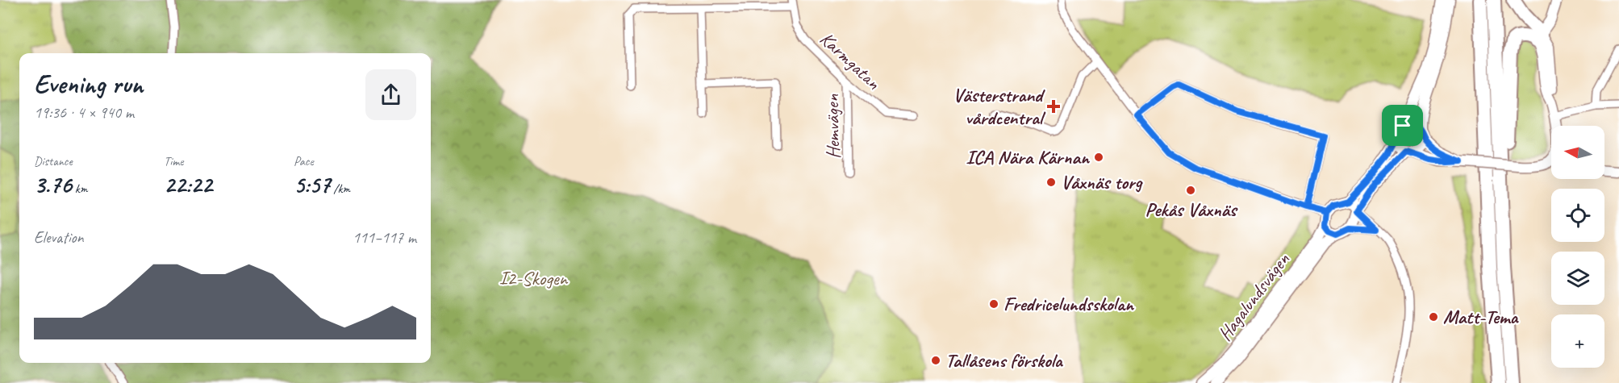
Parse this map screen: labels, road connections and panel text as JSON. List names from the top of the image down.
{
  "streets": {
    "street": ["Karmgatan", "Hemvägen", "Hagalundsvägen"]
  },
  "crossings": [
    ["Karmgatan", "Hemvägen"]
  ],
  "parks": ["I2-Skogen"],
  "places": {
    "health": ["Västerstrand vårdcentral"],
    "other": [
      "ICA Nära Kärnan",
      "Våxnäs torg",
      "Pekås Våxnäs",
      "Fredricelundsskolan",
      "Matt-Tema",
      "Tallåsens förskola"
    ]
  },
  "north": "left",
  "page": {
    "heading": ["Evening run", "19:36 · 4 × 940 m"],
    "map_buttons": "+",
    "stats": [
      ["Distance", "3.76 km"],
      ["Time", "22:22"],
      ["Pace", "5:57 /km"]
    ],
    "chart": ["Elevation", "111–117 m"]
  }
}
